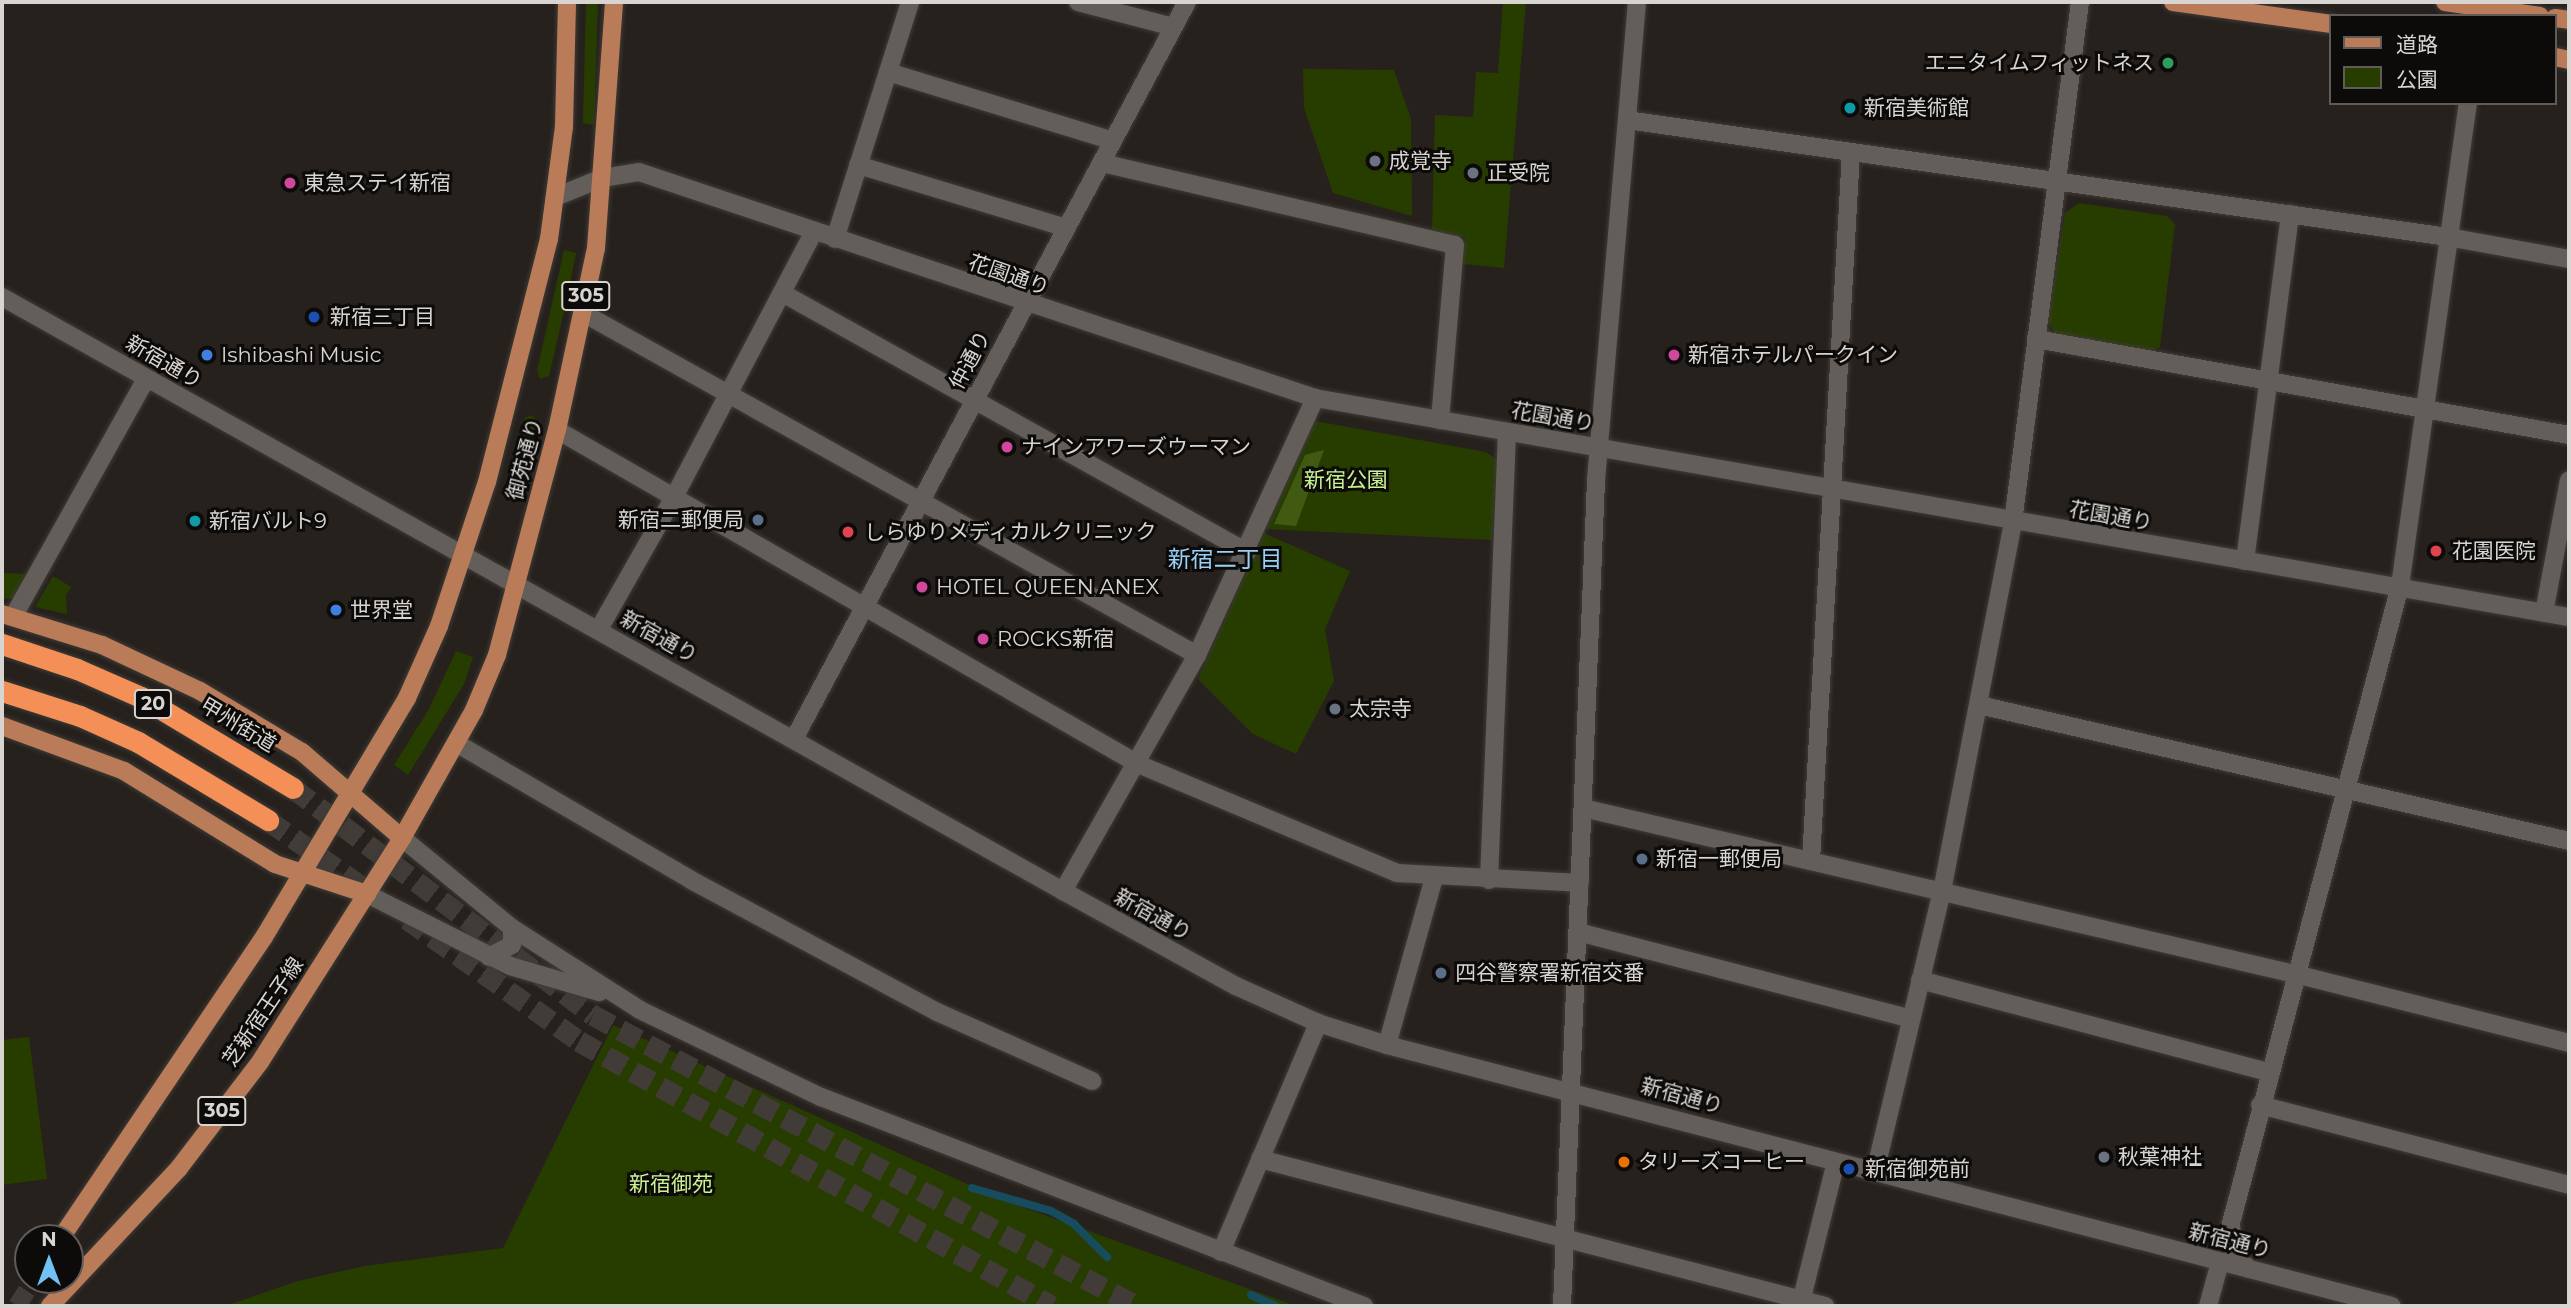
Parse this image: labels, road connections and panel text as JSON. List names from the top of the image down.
{
  "streets": {
    "highway": ["20", "甲州街道"],
    "main road": ["305", "御苑通り", "芝新宿王子線"],
    "street": ["花園通り", "仲通り", "新宿通り"]
  },
  "crossings": [
    ["花園通り", "仲通り"],
    ["花園通り", "御苑通り"],
    ["仲通り", "新宿通り"],
    ["新宿通り", "御苑通り"],
    ["御苑通り", "芝新宿王子線"]
  ],
  "districts": ["新宿二丁目"],
  "parks": ["新宿公園", "新宿御苑"],
  "places": [
    "エニタイムフィットネス",
    "新宿美術館",
    "成覚寺",
    "正受院",
    "東急ステイ新宿",
    "新宿三丁目",
    "Ishibashi Music",
    "新宿ホテルパークイン",
    "ナインアワーズウーマン",
    "新宿二郵便局",
    "新宿バルト9",
    "しらゆりメディカルクリニック",
    "花園医院",
    "HOTEL QUEEN ANEX",
    "世界堂",
    "ROCKS新宿",
    "太宗寺",
    "新宿一郵便局",
    "四谷警察署新宿交番",
    "秋葉神社",
    "タリーズコーヒー",
    "新宿御苑前"
  ],
  "legend": ["道路", "公園"],
  "north": "top"
}
